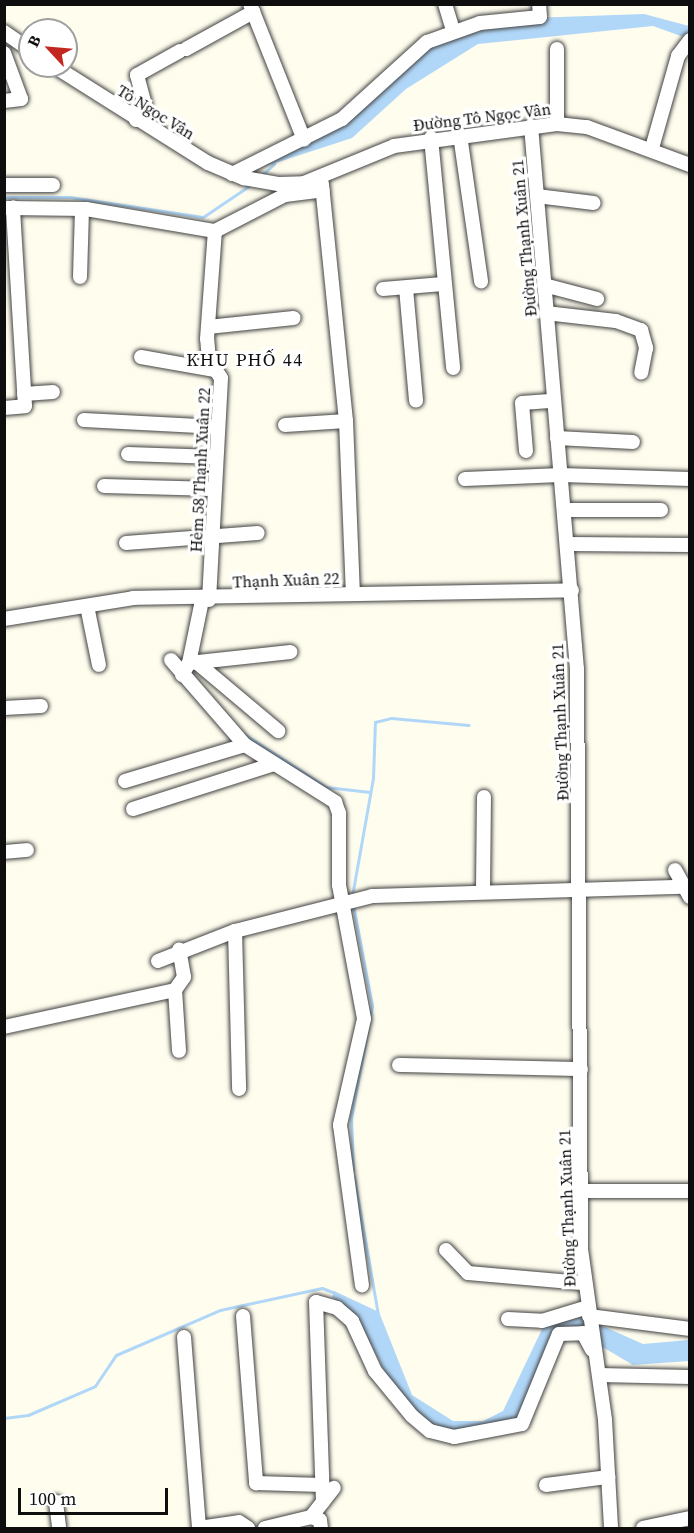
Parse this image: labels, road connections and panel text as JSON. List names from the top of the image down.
{
  "streets": {
    "street": [
      "Tô Ngọc Vân",
      "Đường Tô Ngọc Vân",
      "Đường Thạnh Xuân 21",
      "Hẻm 58 Thạnh Xuân 22",
      "Thạnh Xuân 22"
    ]
  },
  "crossings": [
    ["Tô Ngọc Vân", "Đường Tô Ngọc Vân"],
    ["Đường Tô Ngọc Vân", "Đường Thạnh Xuân 21"],
    ["Đường Thạnh Xuân 21", "Thạnh Xuân 22"],
    ["Hẻm 58 Thạnh Xuân 22", "Thạnh Xuân 22"]
  ],
  "districts": ["KHU PHỐ 44"],
  "scale_bar": "100 m",
  "north": "top left"
}
